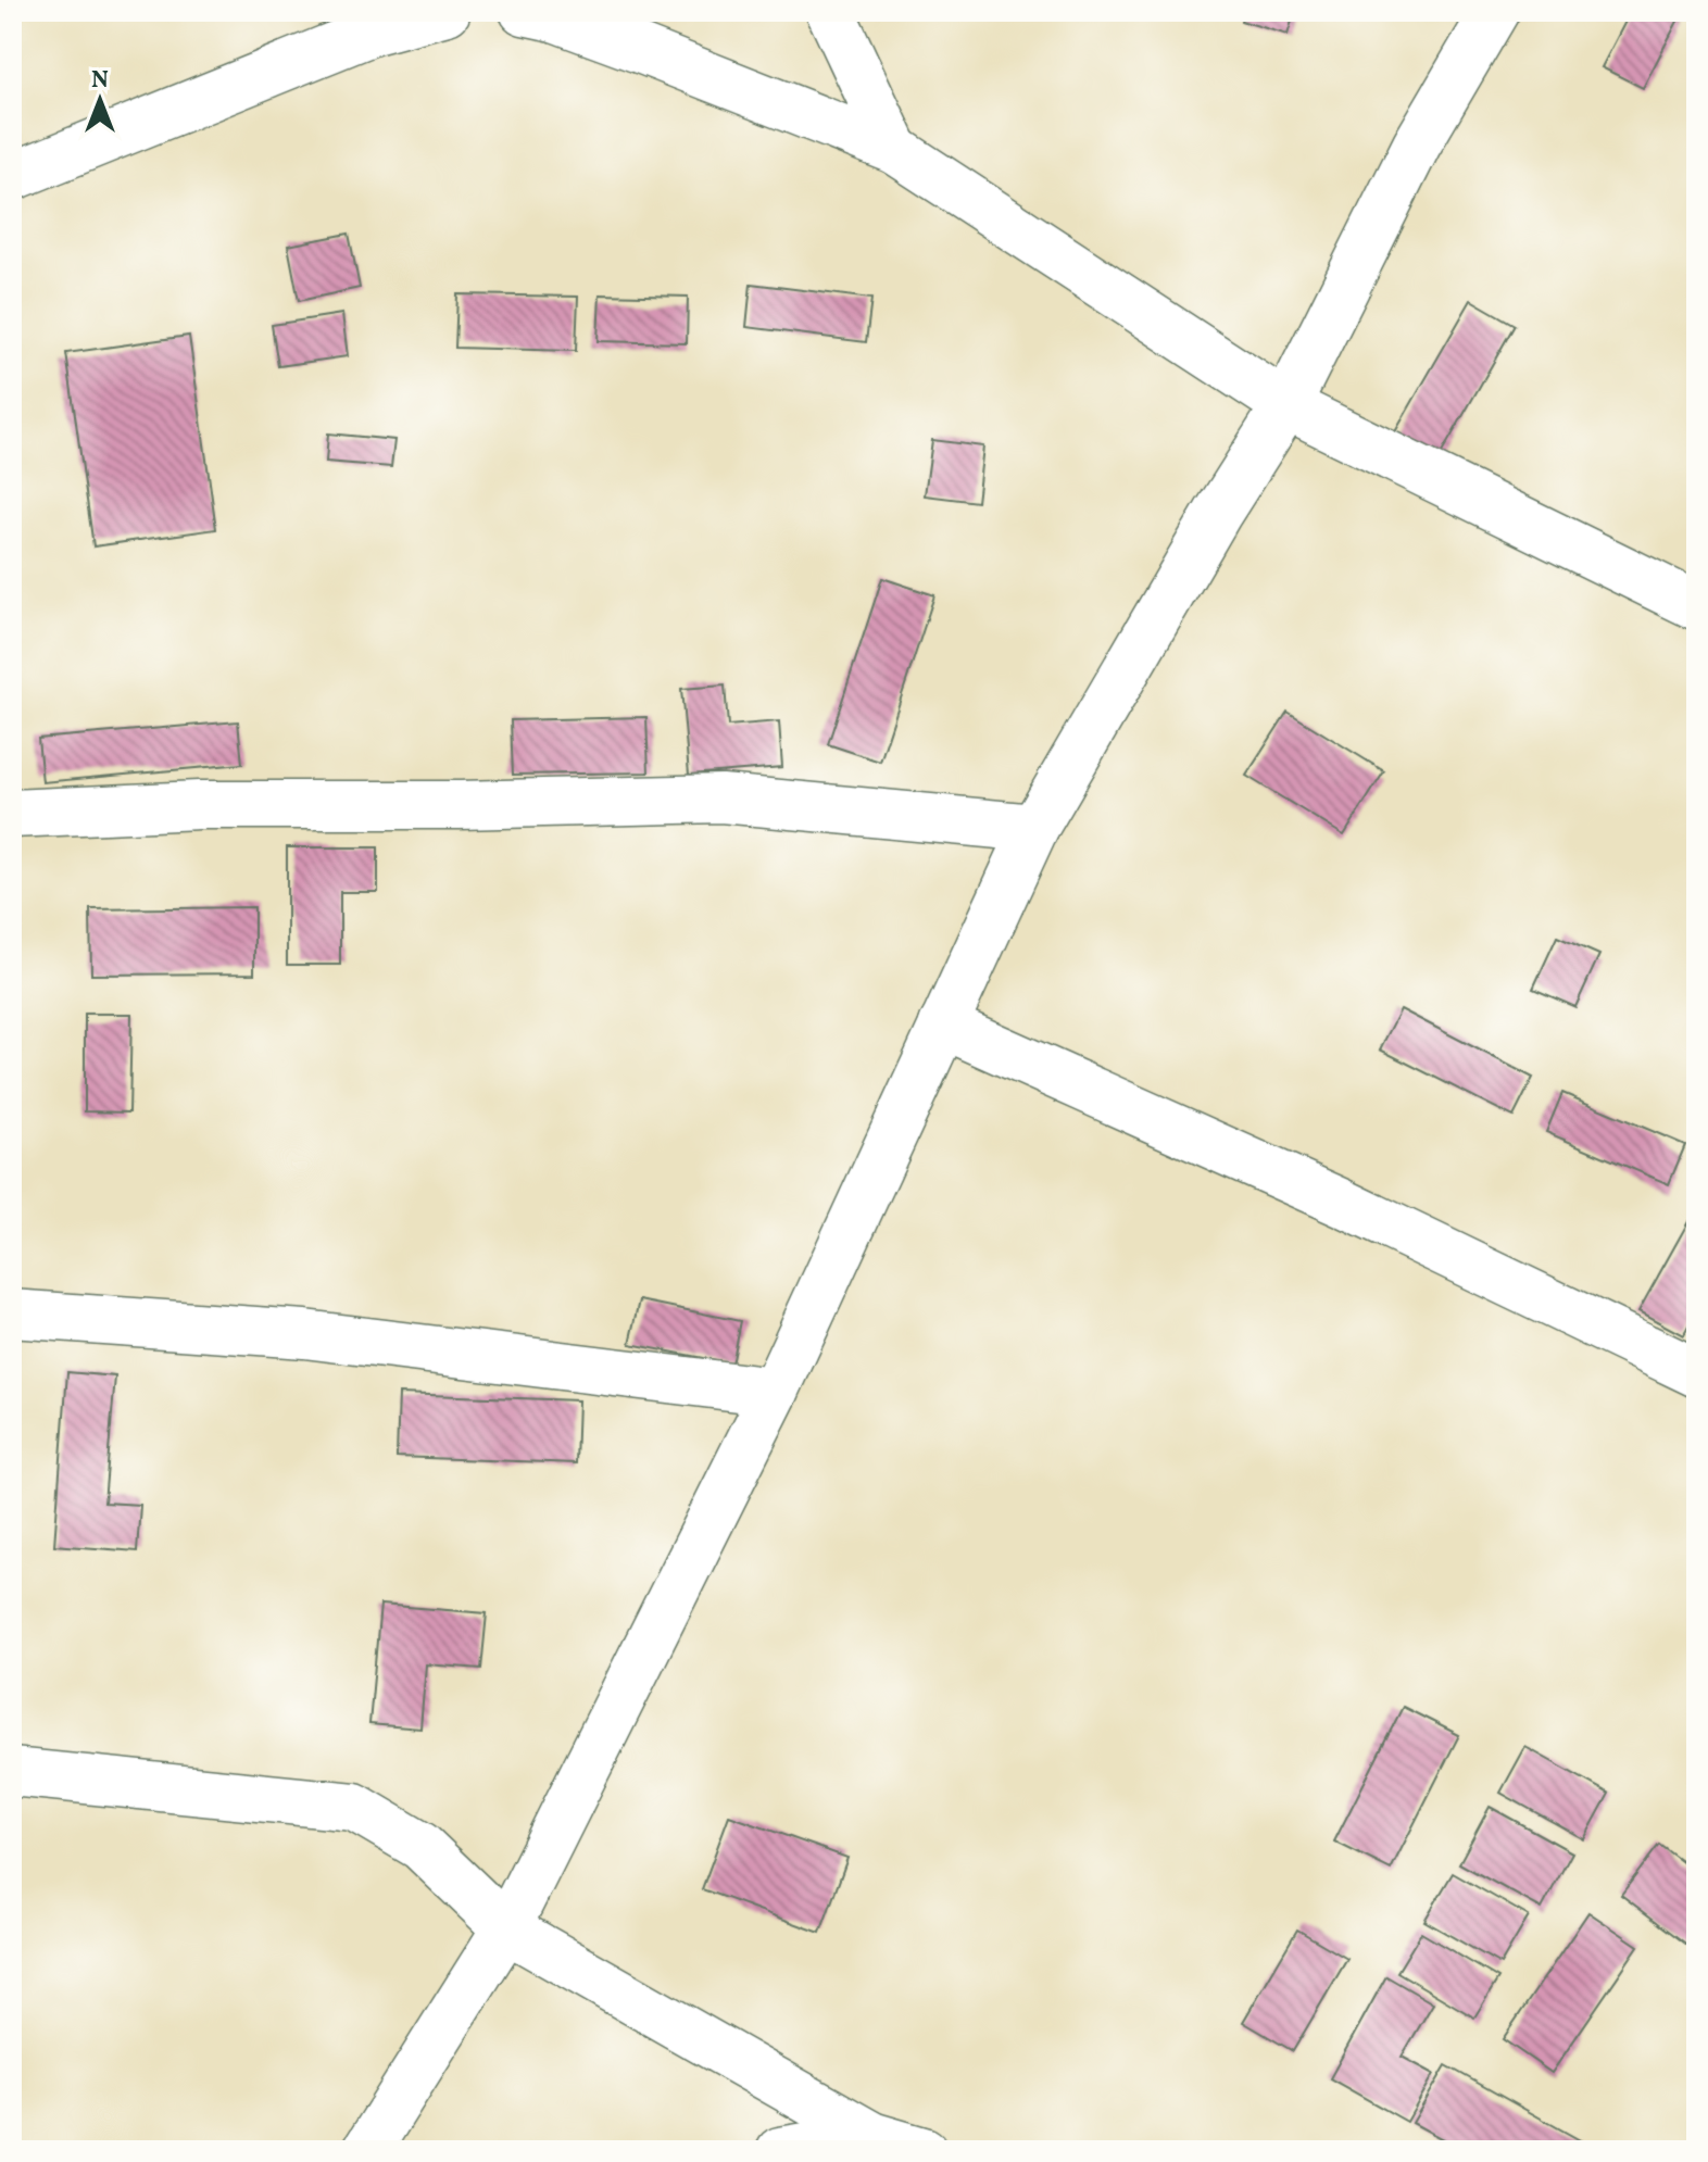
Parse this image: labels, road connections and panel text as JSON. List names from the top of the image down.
{
  "north": "top"
}
